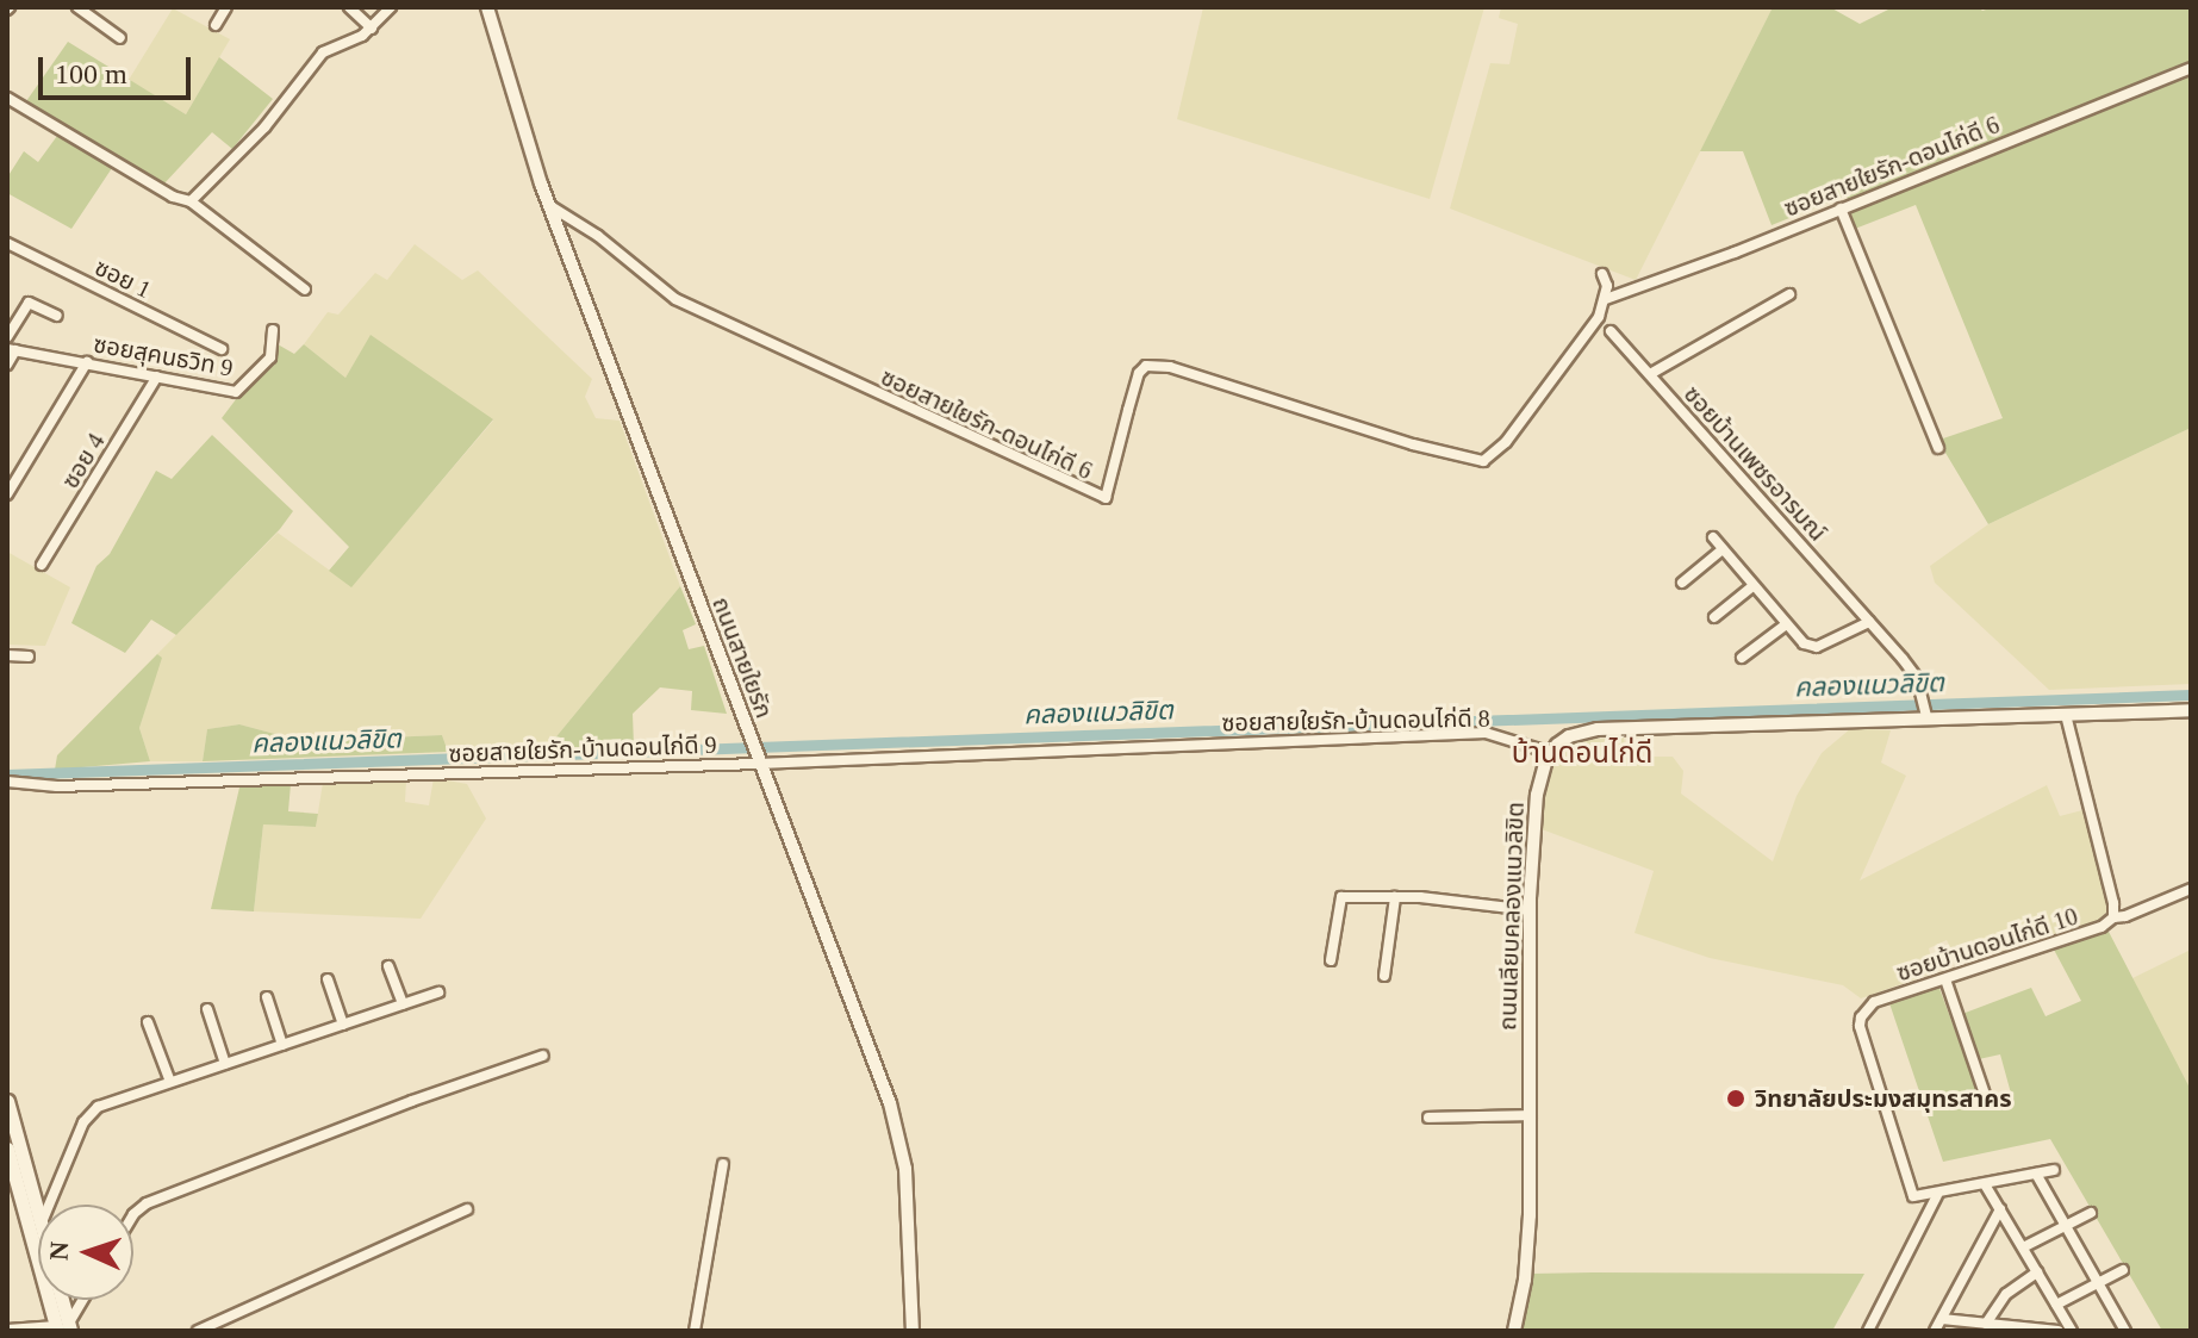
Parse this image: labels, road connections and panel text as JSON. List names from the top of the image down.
{
  "streets": {
    "street": [
      "ซอยสายใยรัก-ดอนไก่ดี 6",
      "ซอย 1",
      "ซอยสุคนธวิท 9",
      "ซอย 4",
      "ซอยบ้านเพชรอารมณ์",
      "ถนนสายใยรัก",
      "ซอยสายใยรัก-บ้านดอนไก่ดี 8",
      "ซอยสายใยรัก-บ้านดอนไก่ดี 9",
      "ถนนเลียบคลองแนวลิขิต",
      "ซอยบ้านดอนไก่ดี 10"
    ]
  },
  "crossings": [
    ["ซอยสายใยรัก-ดอนไก่ดี 6", "ถนนสายใยรัก"],
    ["ซอยสุคนธวิท 9", "ซอย 4"],
    ["ถนนสายใยรัก", "ซอยสายใยรัก-บ้านดอนไก่ดี 8"],
    ["ถนนสายใยรัก", "ซอยสายใยรัก-บ้านดอนไก่ดี 9"],
    ["ซอยสายใยรัก-บ้านดอนไก่ดี 8", "ซอยสายใยรัก-บ้านดอนไก่ดี 9"],
    ["ซอยสายใยรัก-บ้านดอนไก่ดี 8", "ถนนเลียบคลองแนวลิขิต"]
  ],
  "districts": ["บ้านดอนไก่ดี"],
  "water": ["คลองแนวลิขิต"],
  "places": ["วิทยาลัยประมงสมุทรสาคร"],
  "scale_bar": "100 m",
  "north": "left"
}
